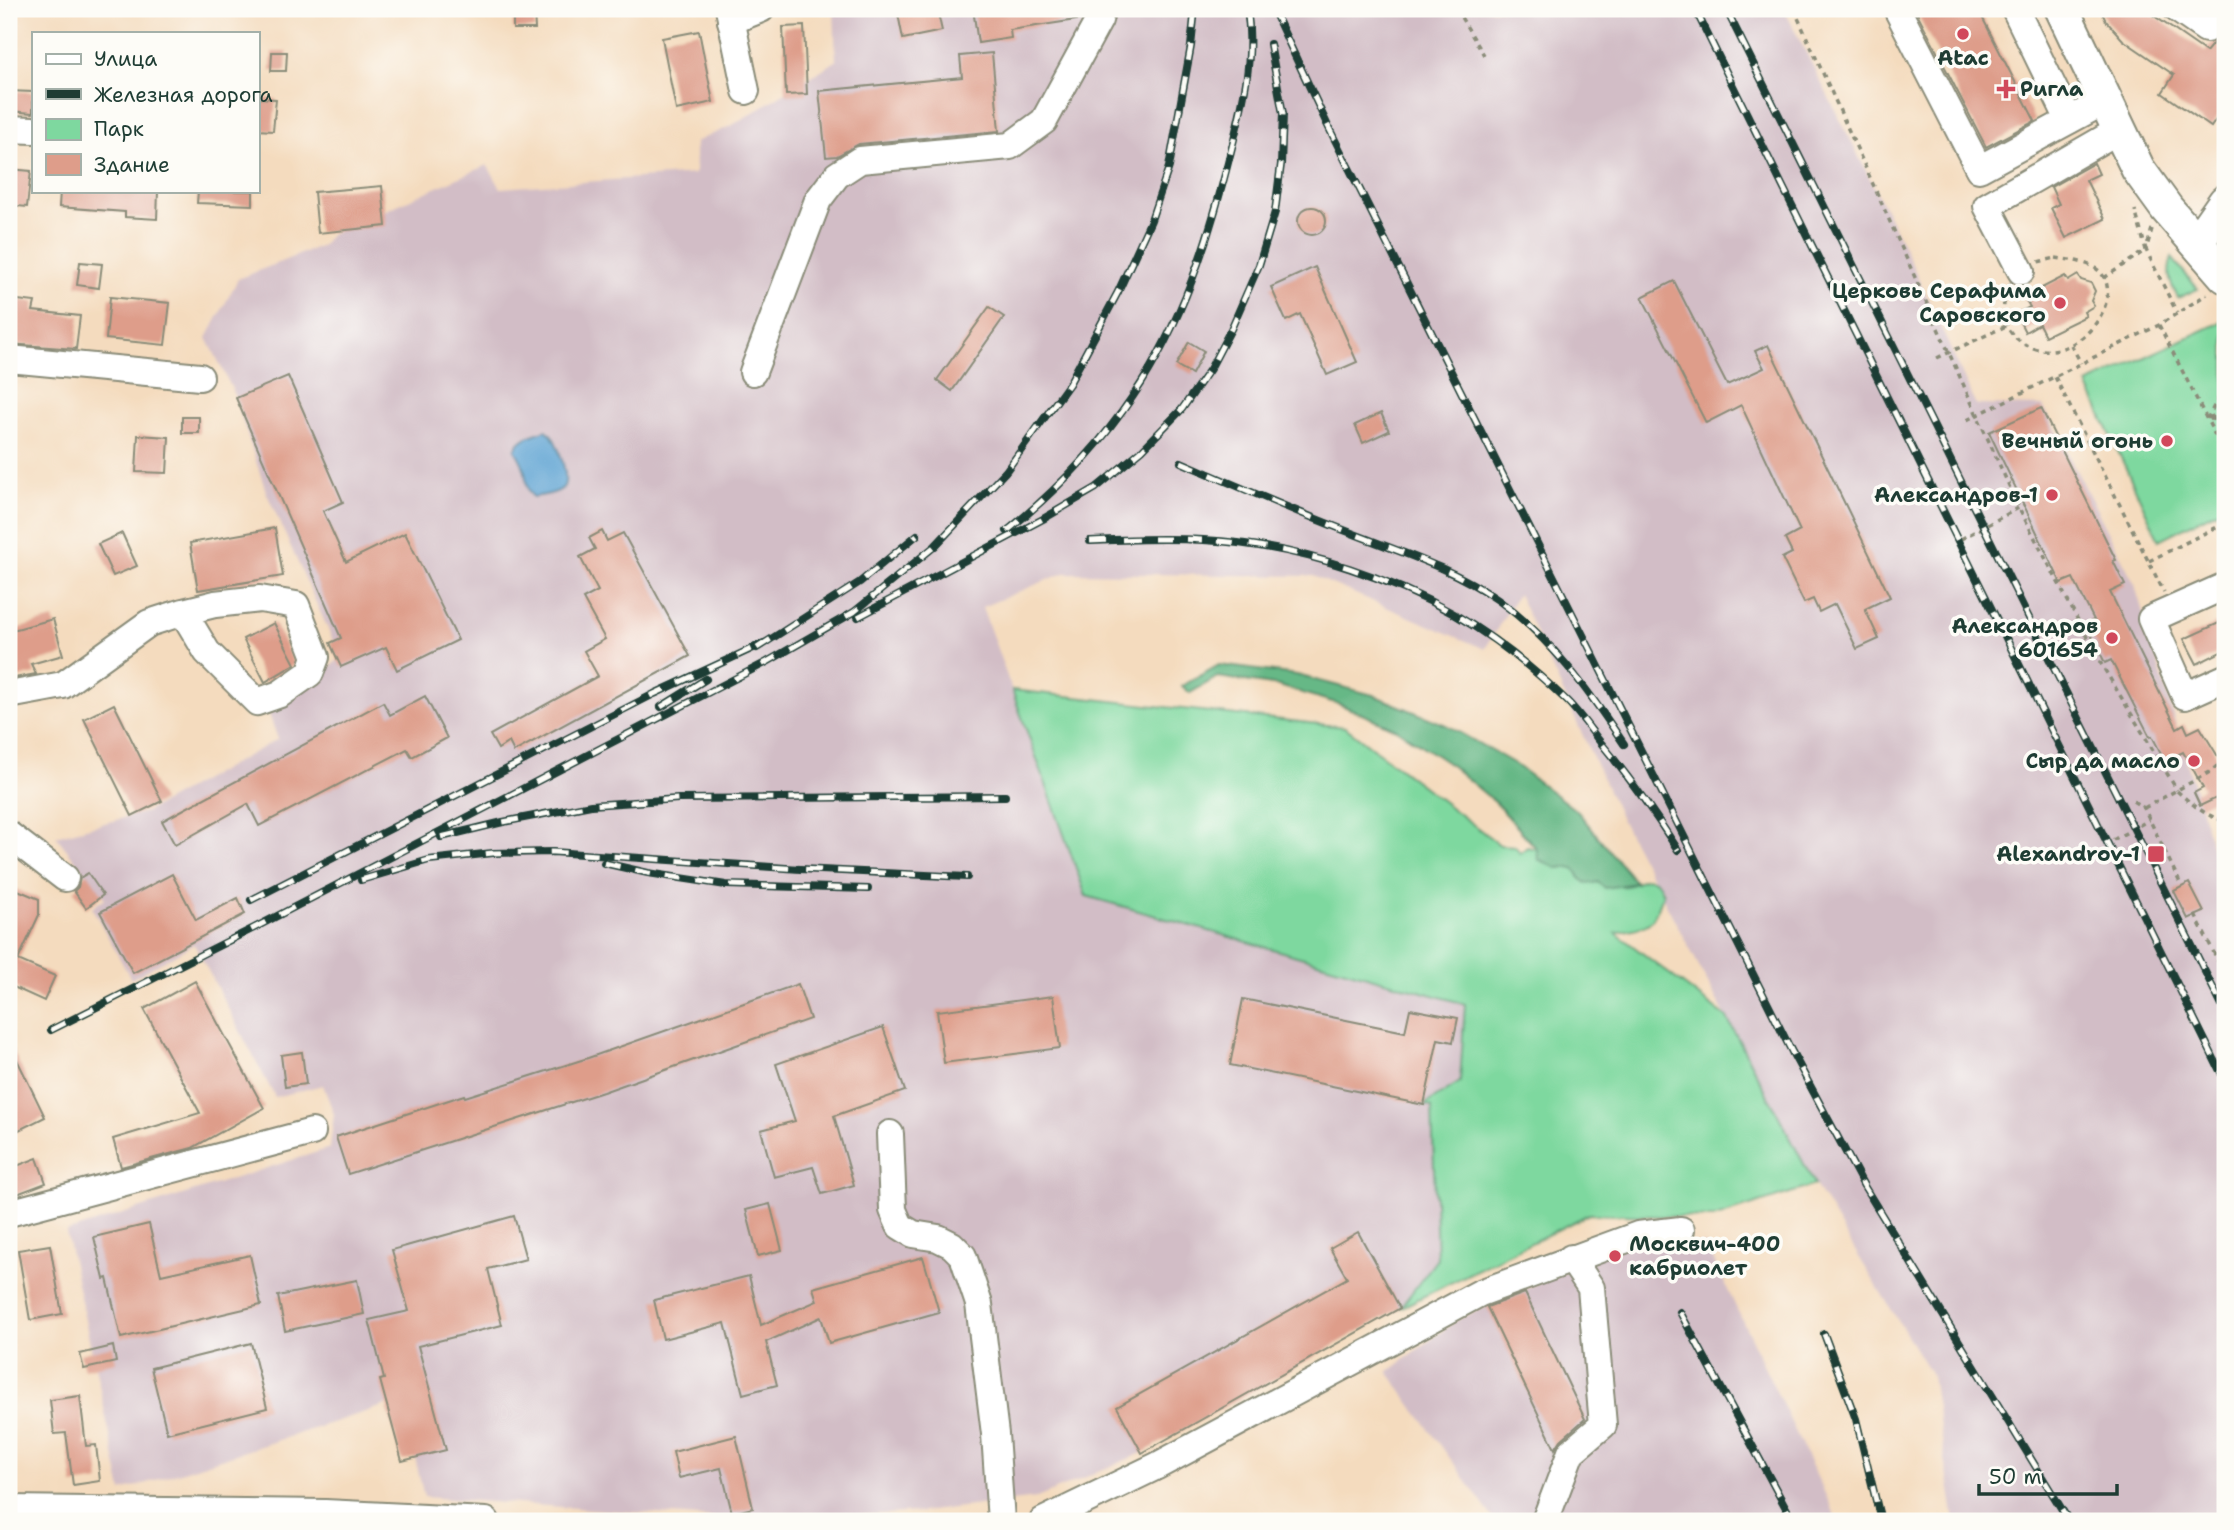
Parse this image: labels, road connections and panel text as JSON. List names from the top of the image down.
{
  "places": {
    "other": [
      "Atac",
      "Церковь Серафима Саровского",
      "Вечный огонь",
      "Александров-1",
      "Александров 601654",
      "Сыр да масло",
      "Москвич-400 кабриолет"
    ],
    "health": ["Ригла"],
    "transit": ["Alexandrov-1"]
  },
  "legend": [
    "Улица",
    "Железная дорога",
    "Парк",
    "Здание"
  ],
  "scale_bar": "50 m"
}
